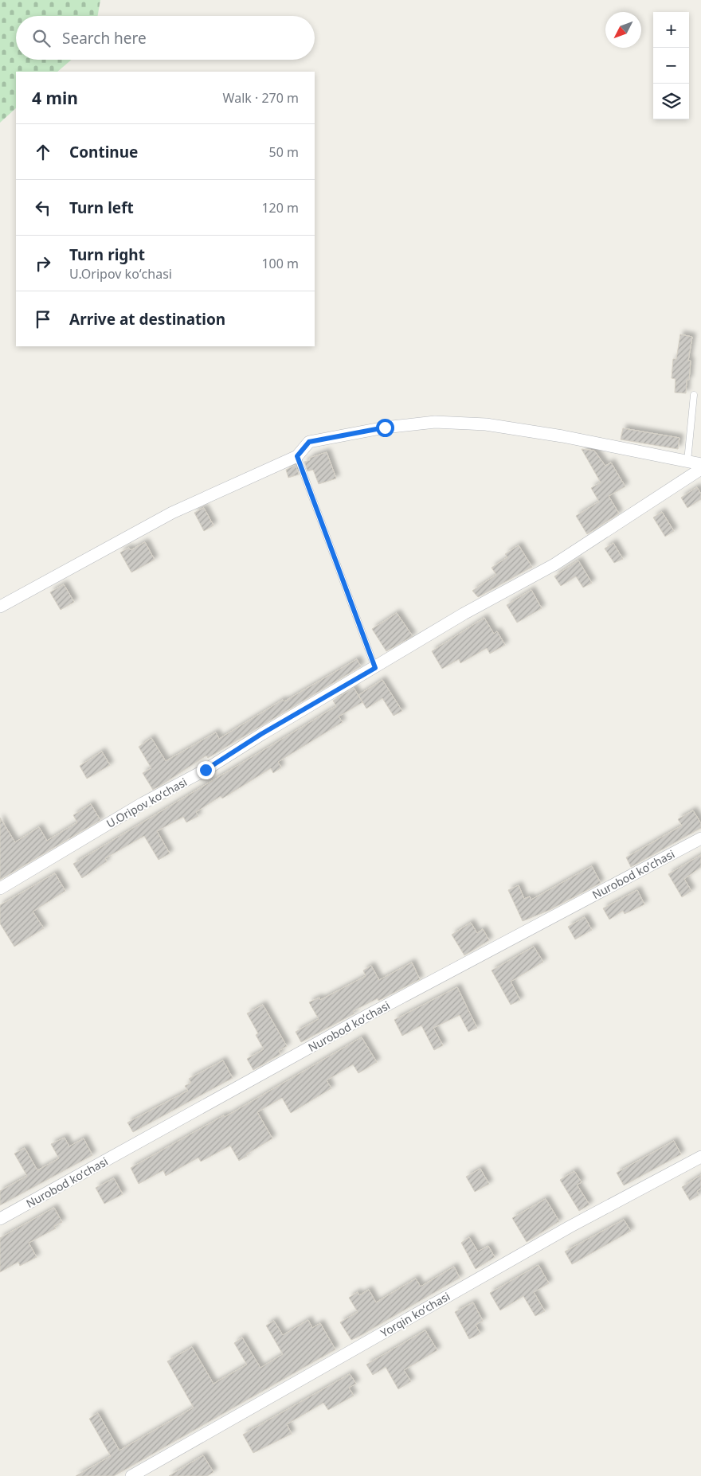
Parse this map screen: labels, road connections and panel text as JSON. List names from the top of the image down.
{
  "streets": {
    "street": ["U.Oripov koʻchasi", "Nurobod koʻchasi", "Yorqin koʻchasi"]
  },
  "north": "bottom left",
  "page": {
    "map_buttons": ["+", "−"],
    "search": "Search here",
    "heading": ["4 min", "Walk · 270 m"],
    "list": [
      ["Continue", "50 m"],
      ["Turn left", "120 m"],
      ["Turn right", "U.Oripov koʻchasi", "100 m"],
      "Arrive at destination"
    ]
  }
}
